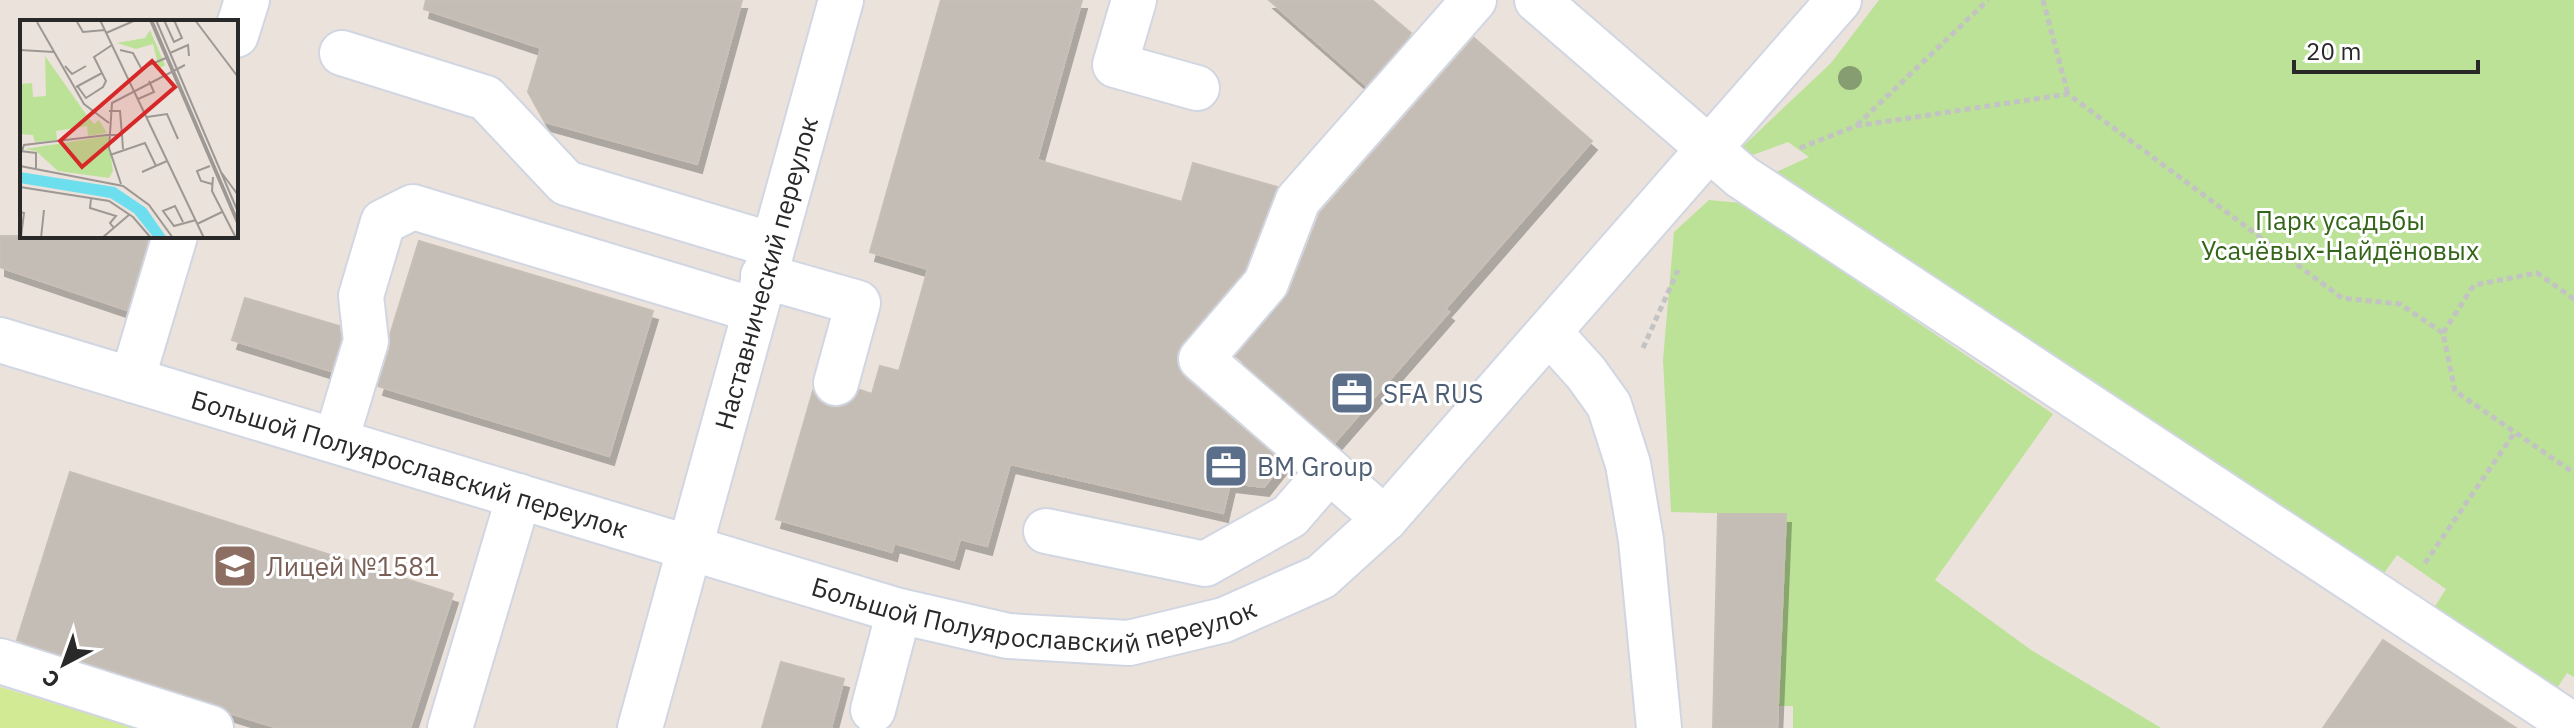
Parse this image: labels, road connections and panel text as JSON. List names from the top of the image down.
{
  "streets": {
    "street": ["Наставнический переулок", "Большой Полуярославский переулок"]
  },
  "crossings": [
    ["Наставнический переулок", "Большой Полуярославский переулок"]
  ],
  "parks": ["Парк усадьбы Усачёвых-Найдёновых"],
  "places": {
    "office": ["SFA RUS", "BM Group"],
    "school or university": ["Лицей №1581"]
  },
  "scale_bar": "20 m",
  "north": "bottom left"
}
